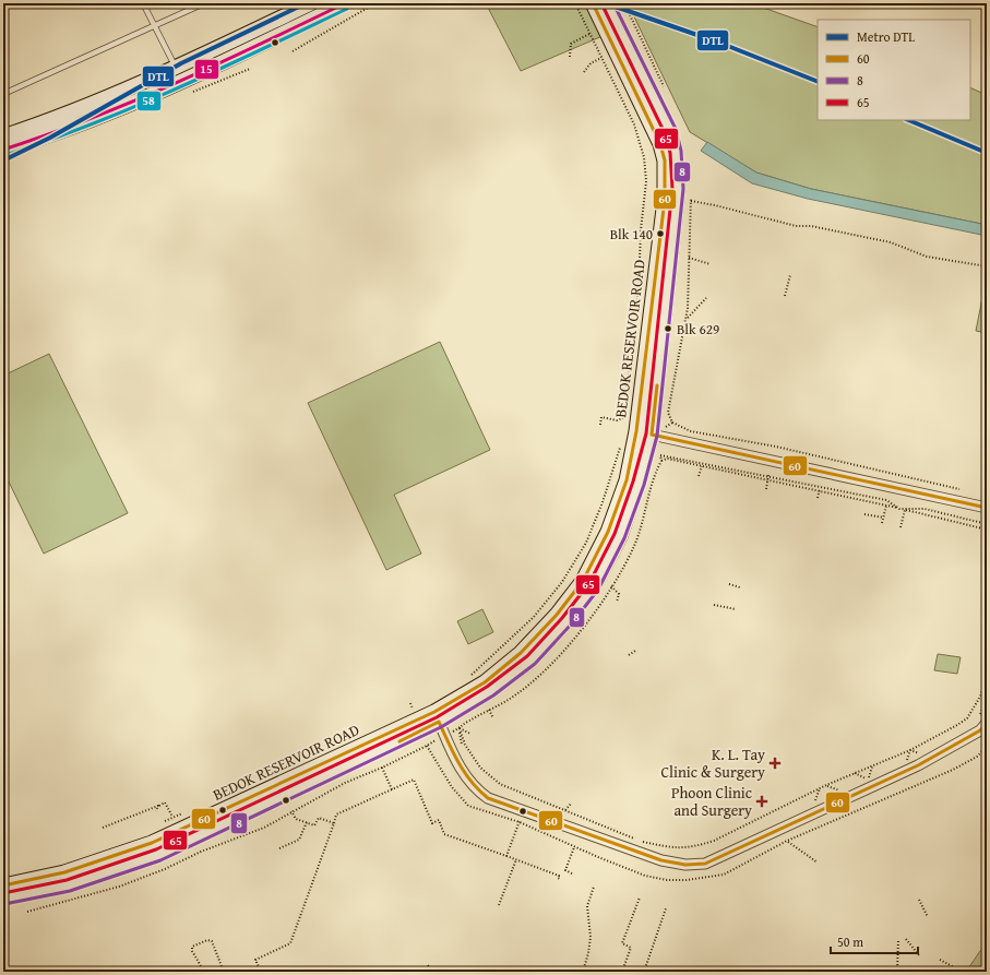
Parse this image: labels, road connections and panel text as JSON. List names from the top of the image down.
{
  "streets": {
    "main road": ["BEDOK RESERVOIR ROAD"]
  },
  "places": {
    "other": ["Blk 140", "Blk 629"],
    "health": ["K. L. Tay Clinic & Surgery", "Phoon Clinic and Surgery"]
  },
  "lines": [
    "metro line DTL",
    "transit line 60",
    "transit line 8",
    "transit line 15",
    "transit line 65",
    "transit line 58"
  ],
  "legend": [
    "Metro DTL",
    "60",
    "8",
    "65"
  ],
  "scale_bar": "50 m"
}
